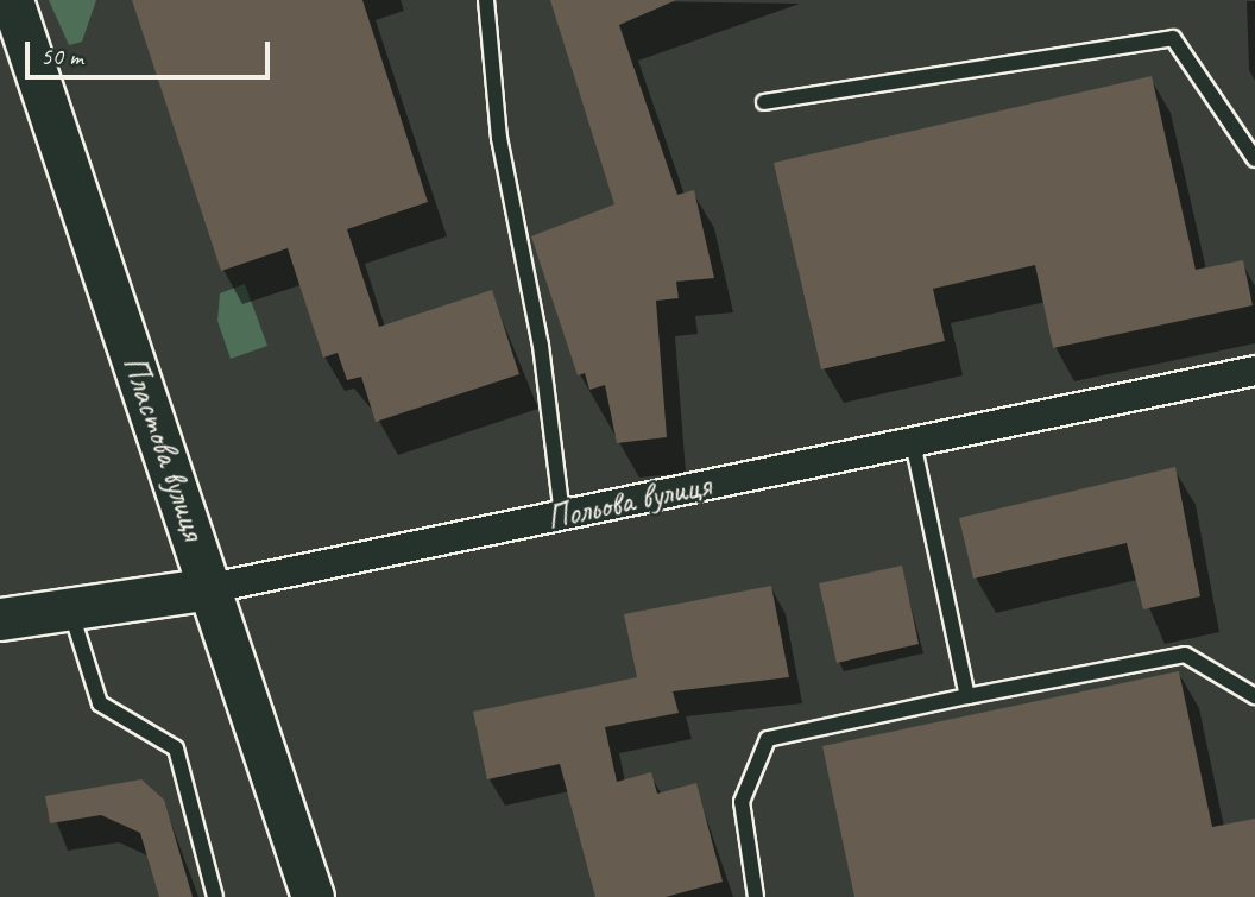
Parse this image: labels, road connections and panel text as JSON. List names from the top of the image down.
{
  "streets": {
    "main road": ["Пластова вулиця", "Польова вулиця"]
  },
  "crossings": [
    ["Пластова вулиця", "Польова вулиця"]
  ],
  "scale_bar": "50 m"
}
